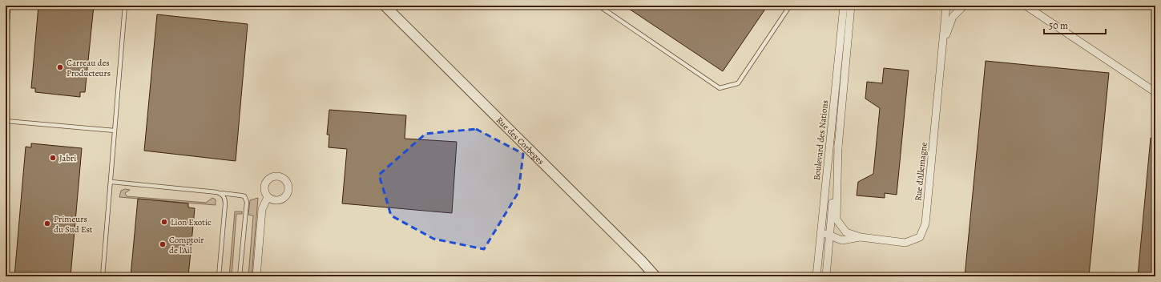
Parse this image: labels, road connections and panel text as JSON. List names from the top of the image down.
{
  "streets": {
    "street": ["Boulevard des Nations", "Rue des Corbeges", "Rue d'Allemagne"]
  },
  "crossings": [
    ["Boulevard des Nations", "Rue d'Allemagne"]
  ],
  "places": [
    "Carreau des Producteurs",
    "Jabri",
    "Lion Exotic",
    "Primeurs du Sud Est",
    "Comptoir de l'Ail"
  ],
  "scale_bar": "50 m"
}
